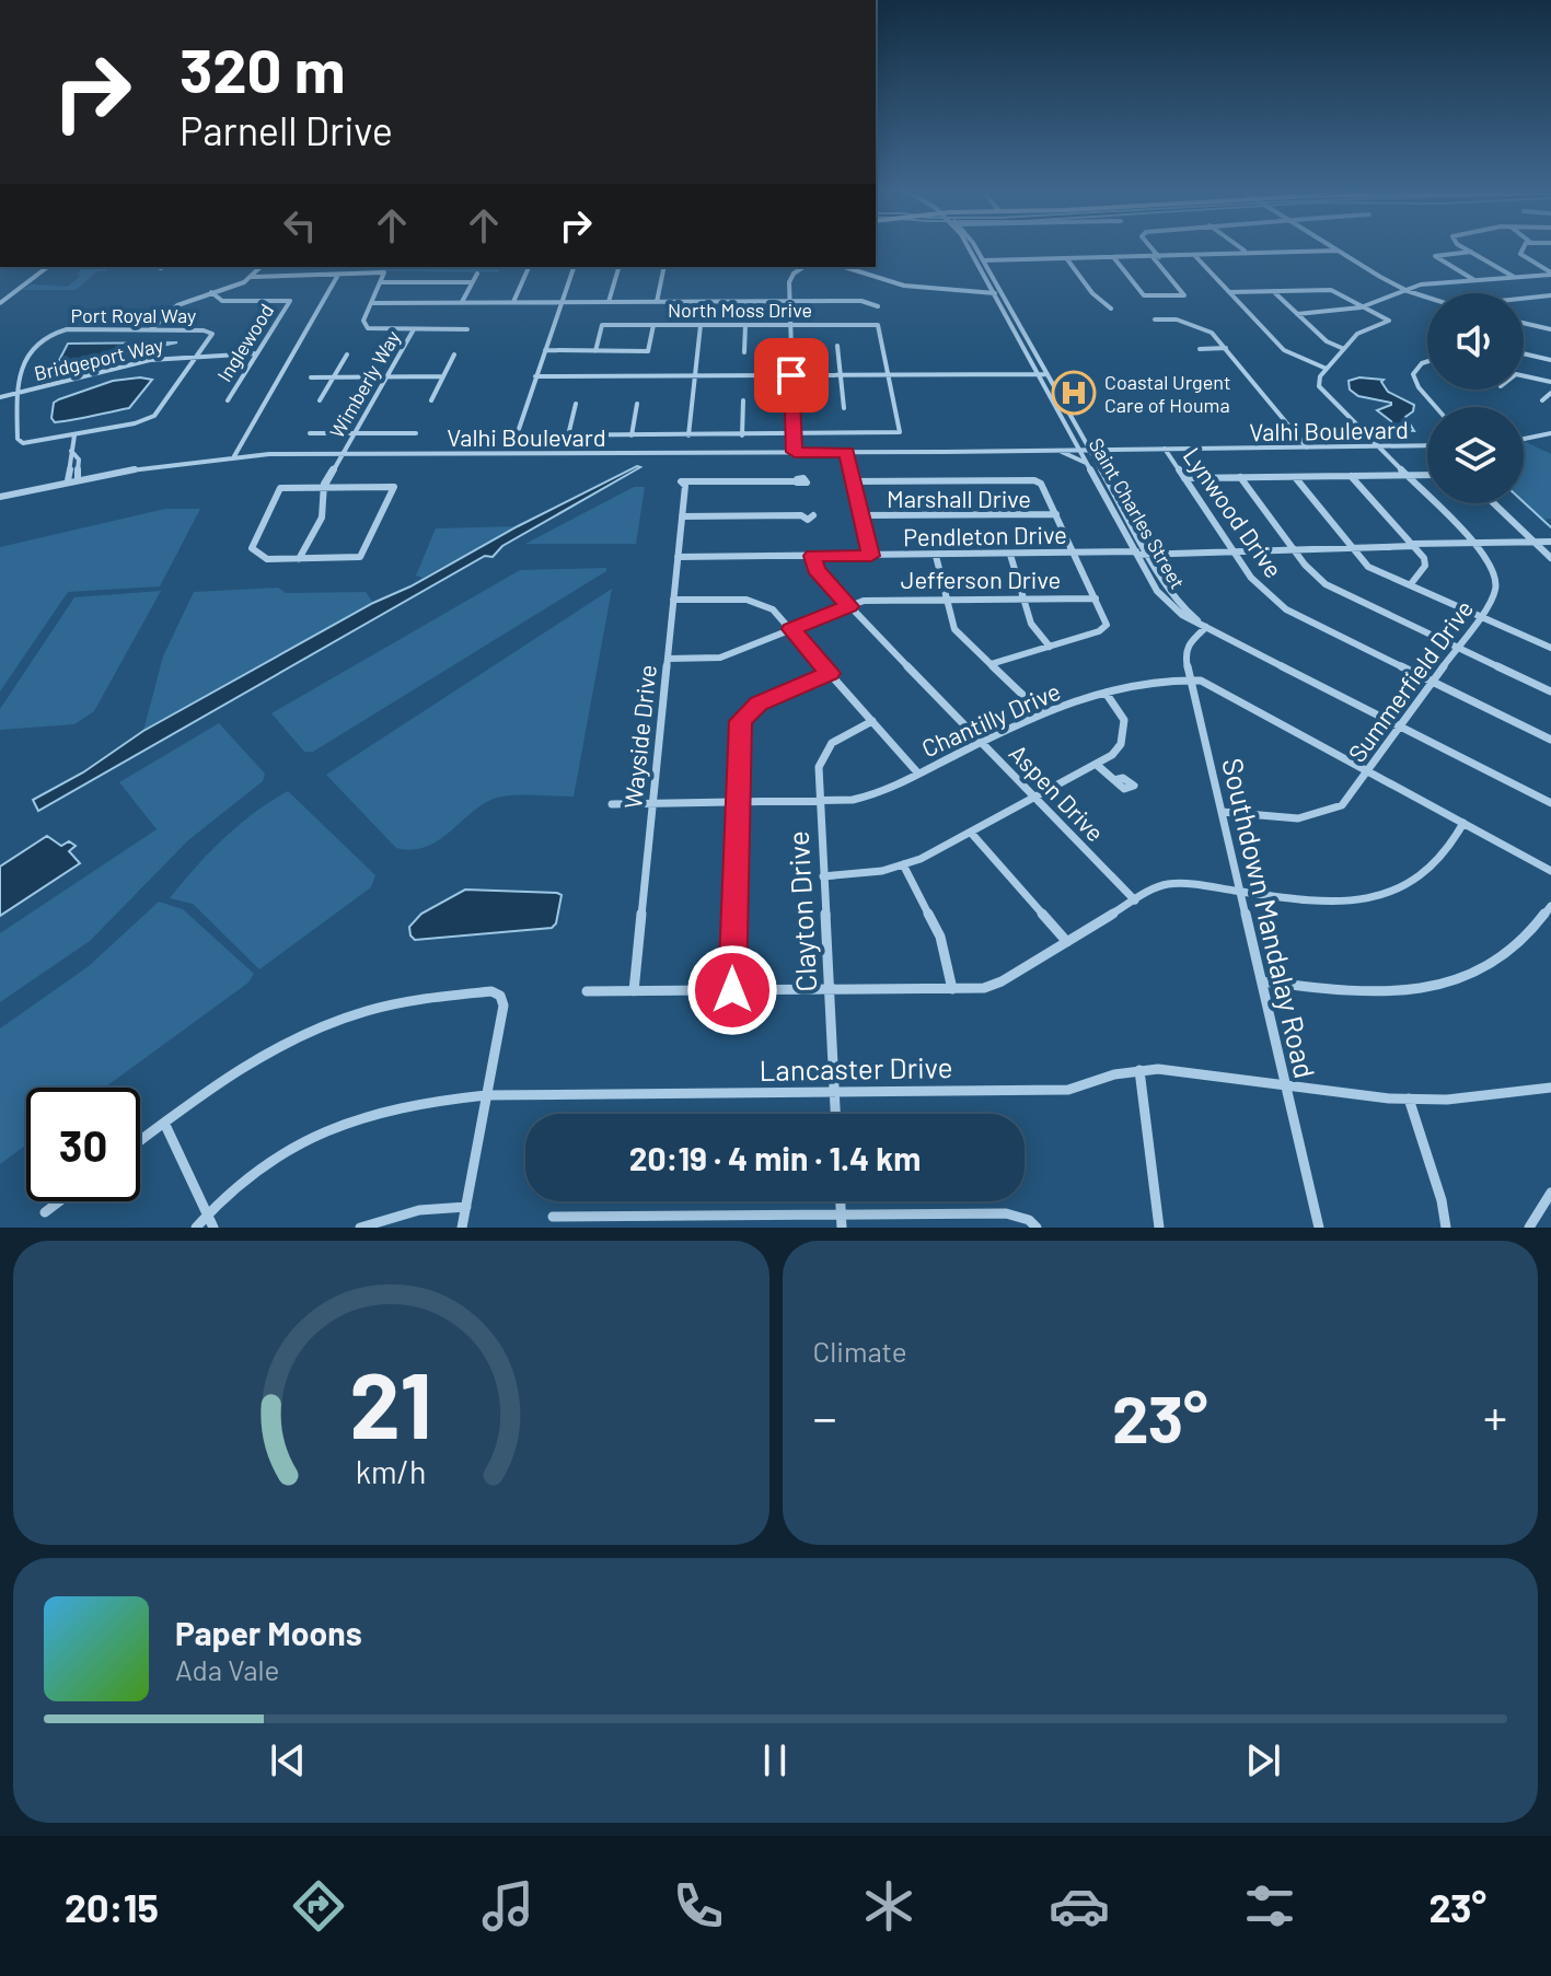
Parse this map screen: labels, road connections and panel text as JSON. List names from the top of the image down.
{
  "streets": {
    "street": [
      "North Moss Drive",
      "Port Royal Way",
      "Inglewood",
      "Bridgeport Way",
      "Wimberly Way",
      "Valhi Boulevard",
      "Marshall Drive",
      "Lynwood Drive",
      "Saint Charles Street",
      "Pendleton Drive",
      "Jefferson Drive",
      "Summerfield Drive",
      "Chantilly Drive",
      "Wayside Drive",
      "Aspen Drive",
      "Clayton Drive",
      "Southdown Mandalay Road",
      "Lancaster Drive"
    ]
  },
  "crossings": [
    ["Port Royal Way", "Bridgeport Way"],
    ["Inglewood", "Bridgeport Way"],
    ["Wimberly Way", "Valhi Boulevard"],
    ["Valhi Boulevard", "Lynwood Drive"],
    ["Valhi Boulevard", "Saint Charles Street"],
    ["Valhi Boulevard", "Summerfield Drive"],
    ["Lynwood Drive", "Pendleton Drive"],
    ["Lynwood Drive", "Summerfield Drive"],
    ["Saint Charles Street", "Pendleton Drive"],
    ["Saint Charles Street", "Summerfield Drive"],
    ["Saint Charles Street", "Southdown Mandalay Road"],
    ["Pendleton Drive", "Summerfield Drive"],
    ["Pendleton Drive", "Wayside Drive"],
    ["Pendleton Drive", "Aspen Drive"],
    ["Jefferson Drive", "Wayside Drive"],
    ["Jefferson Drive", "Aspen Drive"],
    ["Summerfield Drive", "Chantilly Drive"],
    ["Summerfield Drive", "Southdown Mandalay Road"],
    ["Chantilly Drive", "Wayside Drive"],
    ["Chantilly Drive", "Aspen Drive"],
    ["Chantilly Drive", "Clayton Drive"],
    ["Chantilly Drive", "Southdown Mandalay Road"],
    ["Clayton Drive", "Lancaster Drive"],
    ["Southdown Mandalay Road", "Lancaster Drive"]
  ],
  "places": {
    "hospital": ["Coastal Urgent Care of Houma"]
  },
  "page": {
    "turn": ["320 m", "Parnell Drive"],
    "limit": "30",
    "trip": "20:19 · 4 min · 1.4 km",
    "tile": "Climate",
    "heat": ["−", "23°", "+"],
    "song": ["Paper Moons", "Ada Vale"],
    "tabs": ["20:15", "23°"],
    "gauge": ["21", "km/h"]
  }
}
